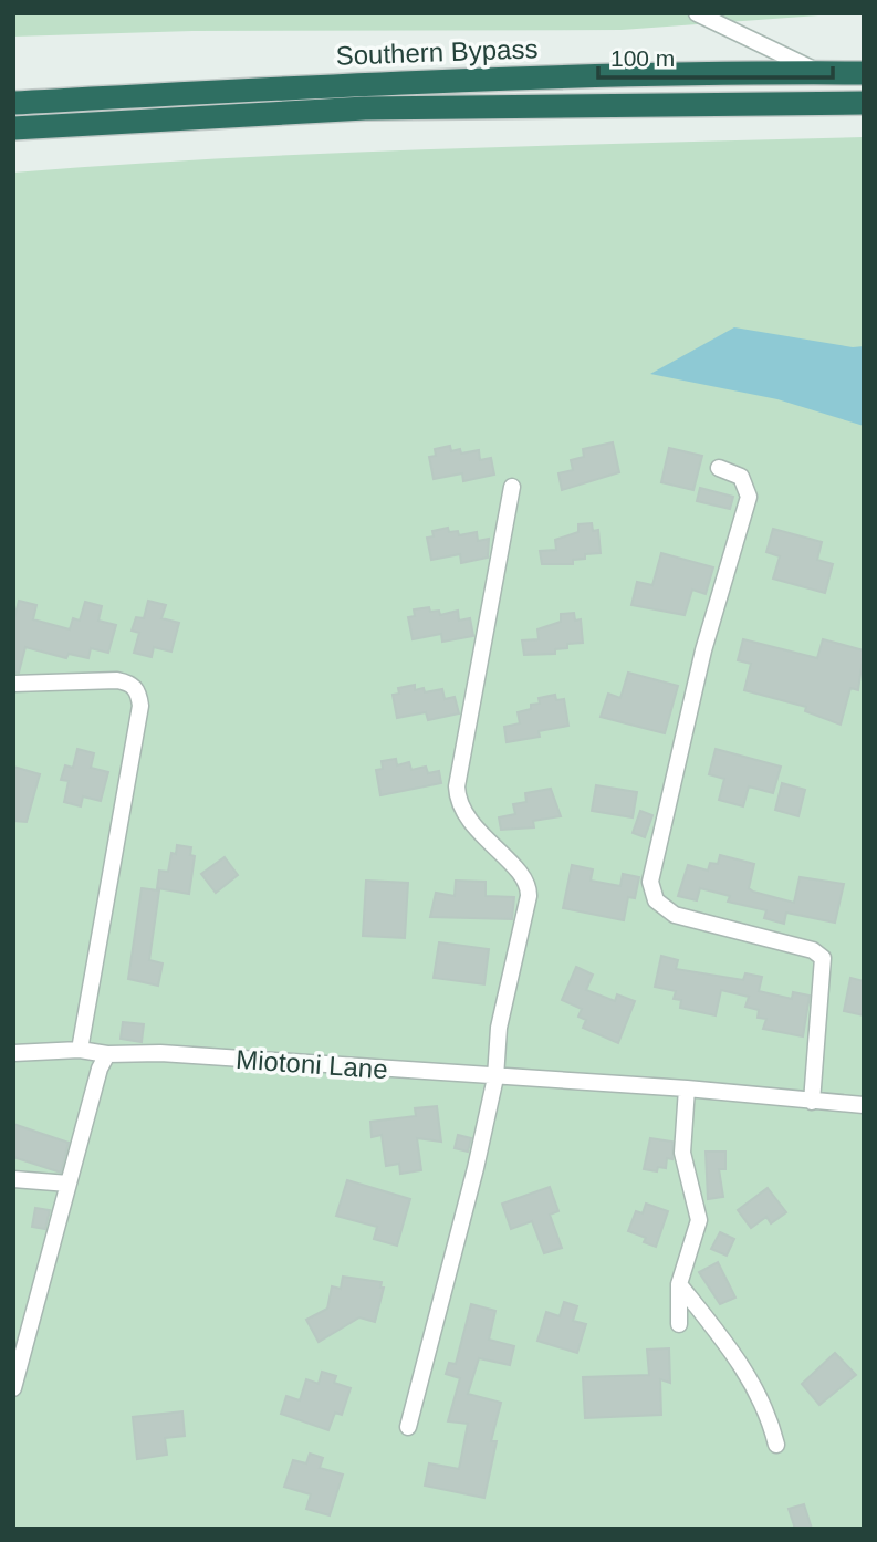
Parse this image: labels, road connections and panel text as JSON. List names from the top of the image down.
{
  "streets": {
    "highway": ["Southern Bypass"],
    "street": ["Miotoni Lane"]
  },
  "scale_bar": "100 m"
}
